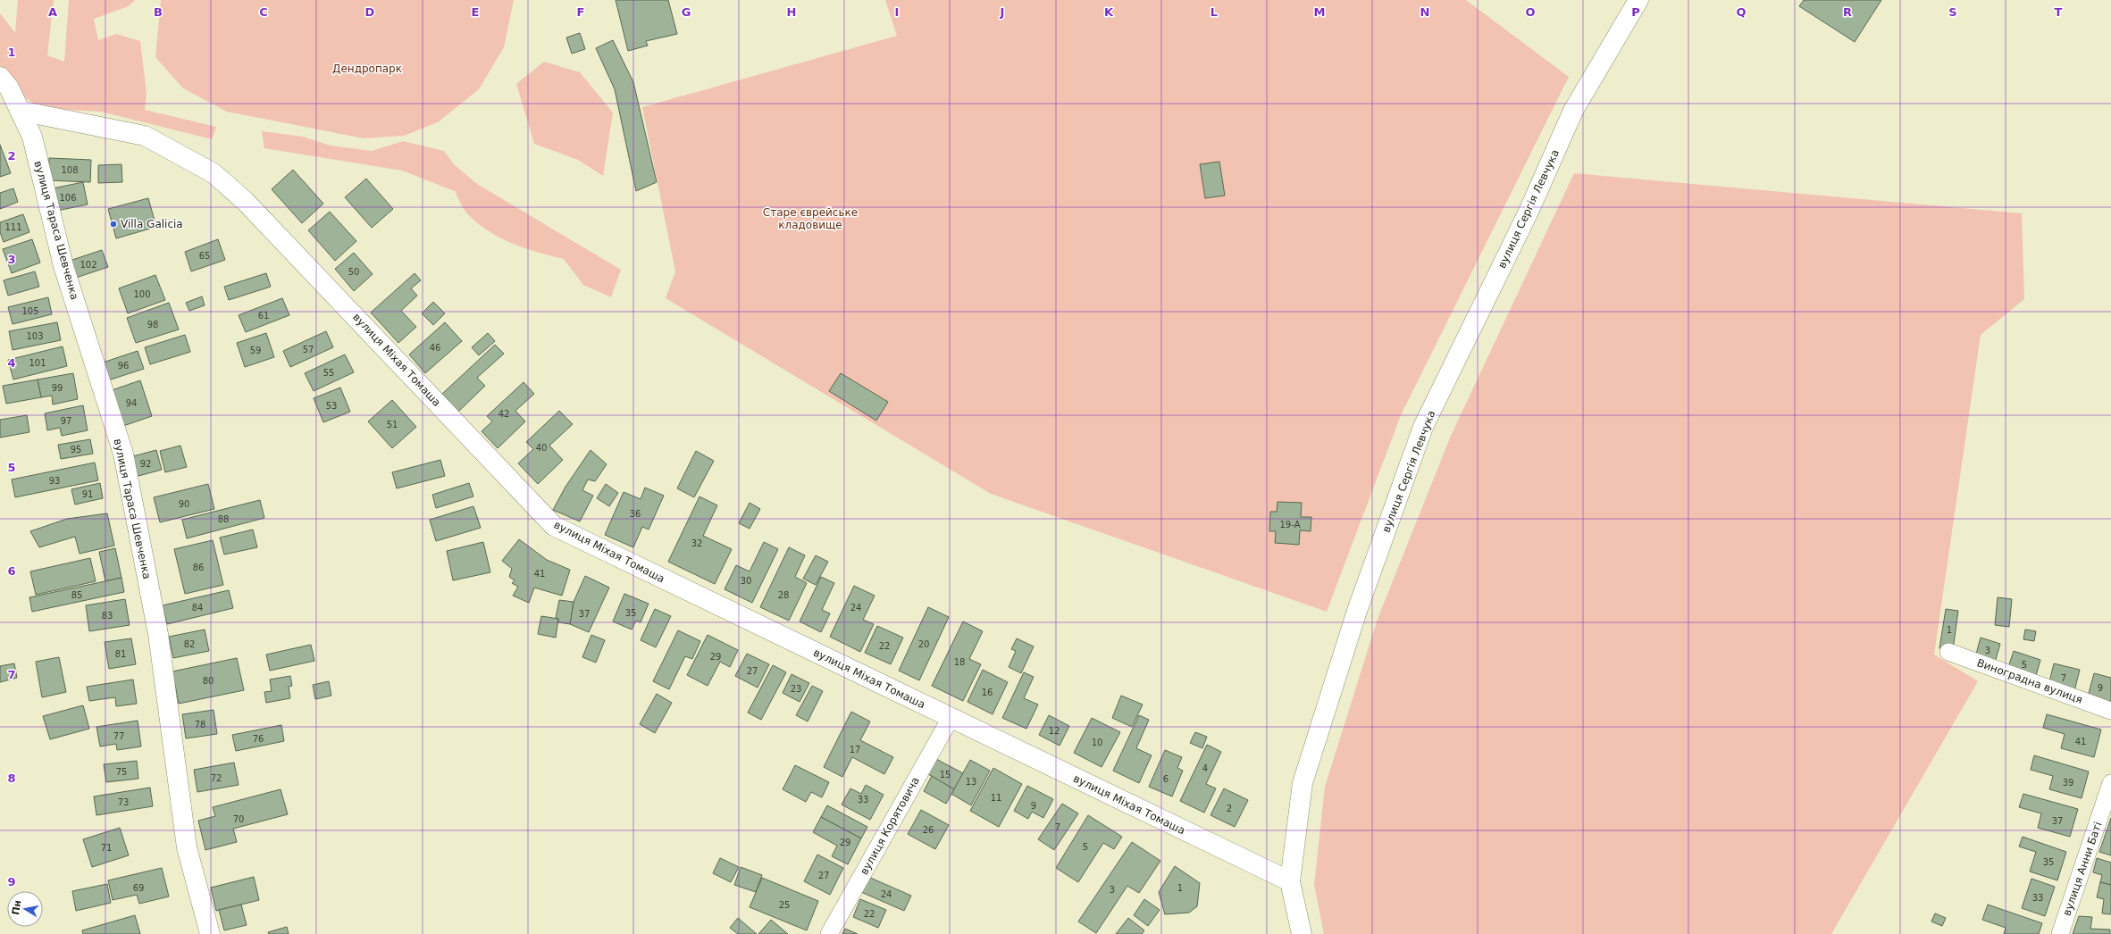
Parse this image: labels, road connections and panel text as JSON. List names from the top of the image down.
{
  "streets": {
    "street": [
      "вулиця Сергія Левчука",
      "вулиця Тараса Шевченка",
      "вулиця Міхая Томаша",
      "Виноградна вулиця",
      "вулиця Корятовича",
      "вулиця Анни Баті"
    ]
  },
  "crossings": [
    ["вулиця Сергія Левчука", "вулиця Міхая Томаша"],
    ["вулиця Тараса Шевченка", "вулиця Міхая Томаша"],
    ["вулиця Міхая Томаша", "вулиця Корятовича"]
  ],
  "parks": ["Дендропарк", "Старе єврейське кладовище"],
  "places": ["Villa Galicia"],
  "house_numbers": [
    "108",
    "106",
    "111",
    "65",
    "102",
    "50",
    "100",
    "105",
    "61",
    "98",
    "103",
    "46",
    "57",
    "59",
    "101",
    "96",
    "55",
    "99",
    "94",
    "53",
    "42",
    "97",
    "51",
    "40",
    "95",
    "92",
    "93",
    "91",
    "90",
    "36",
    "88",
    "19-А",
    "32",
    "86",
    "41",
    "30",
    "85",
    "28",
    "84",
    "24",
    "35",
    "37",
    "83",
    "1",
    "82",
    "20",
    "22",
    "3",
    "81",
    "29",
    "18",
    "5",
    "27",
    "7",
    "80",
    "9",
    "23",
    "16",
    "78",
    "12",
    "77",
    "76",
    "41",
    "10",
    "17",
    "4",
    "75",
    "15",
    "72",
    "6",
    "13",
    "39",
    "11",
    "33",
    "73",
    "9",
    "2",
    "70",
    "37",
    "7",
    "26",
    "29",
    "5",
    "71",
    "35",
    "27",
    "69",
    "1",
    "3",
    "24",
    "33",
    "25",
    "22"
  ],
  "north": "left",
  "grid": {
    "columns": [
      "A",
      "B",
      "C",
      "D",
      "E",
      "F",
      "G",
      "H",
      "I",
      "J",
      "K",
      "L",
      "M",
      "N",
      "O",
      "P",
      "Q",
      "R",
      "S",
      "T"
    ],
    "rows": [
      "1",
      "2",
      "3",
      "4",
      "5",
      "6",
      "7",
      "8",
      "9"
    ]
  }
}
